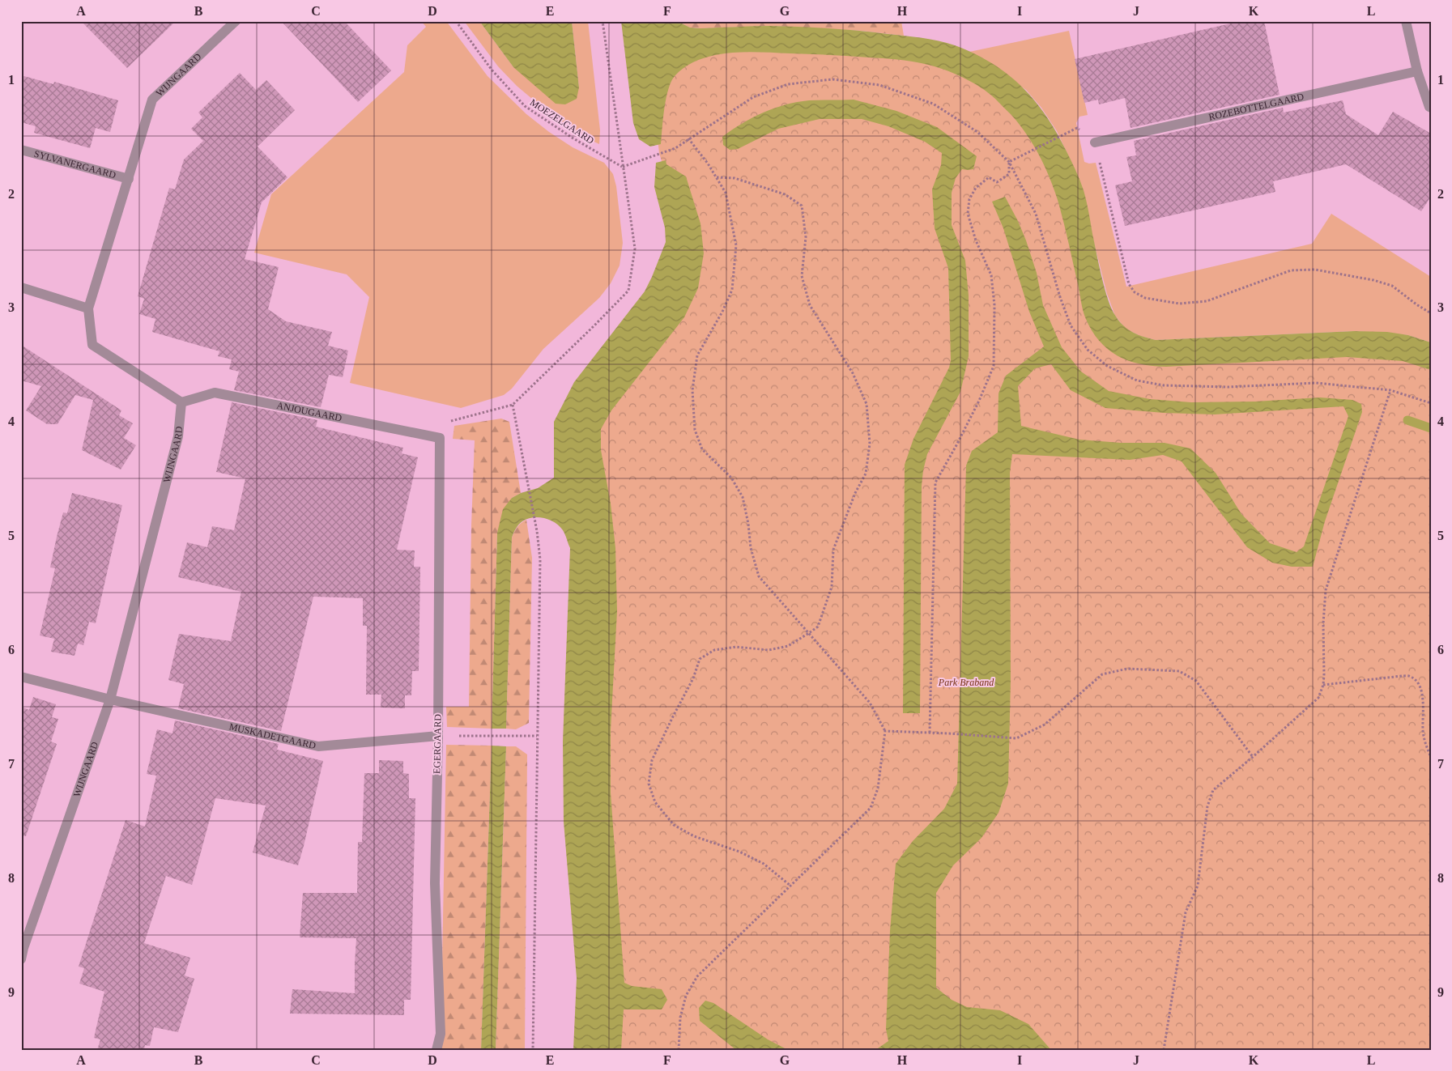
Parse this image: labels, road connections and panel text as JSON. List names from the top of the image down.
{
  "streets": {
    "street": [
      "WIJNGAARD",
      "ROZEBOTTELGAARD",
      "SYLVANERGAARD",
      "ANJOUGAARD",
      "MUSKADETGAARD",
      "EGERGAARD"
    ],
    "path": ["MOEZELGAARD"]
  },
  "crossings": [
    ["WIJNGAARD", "SYLVANERGAARD"],
    ["WIJNGAARD", "ANJOUGAARD"],
    ["WIJNGAARD", "MUSKADETGAARD"],
    ["ANJOUGAARD", "EGERGAARD"],
    ["MUSKADETGAARD", "EGERGAARD"]
  ],
  "parks": ["Park Braband"],
  "grid": {
    "columns": [
      "A",
      "B",
      "C",
      "D",
      "E",
      "F",
      "G",
      "H",
      "I",
      "J",
      "K",
      "L"
    ],
    "rows": [
      "1",
      "2",
      "3",
      "4",
      "5",
      "6",
      "7",
      "8",
      "9"
    ]
  }
}
